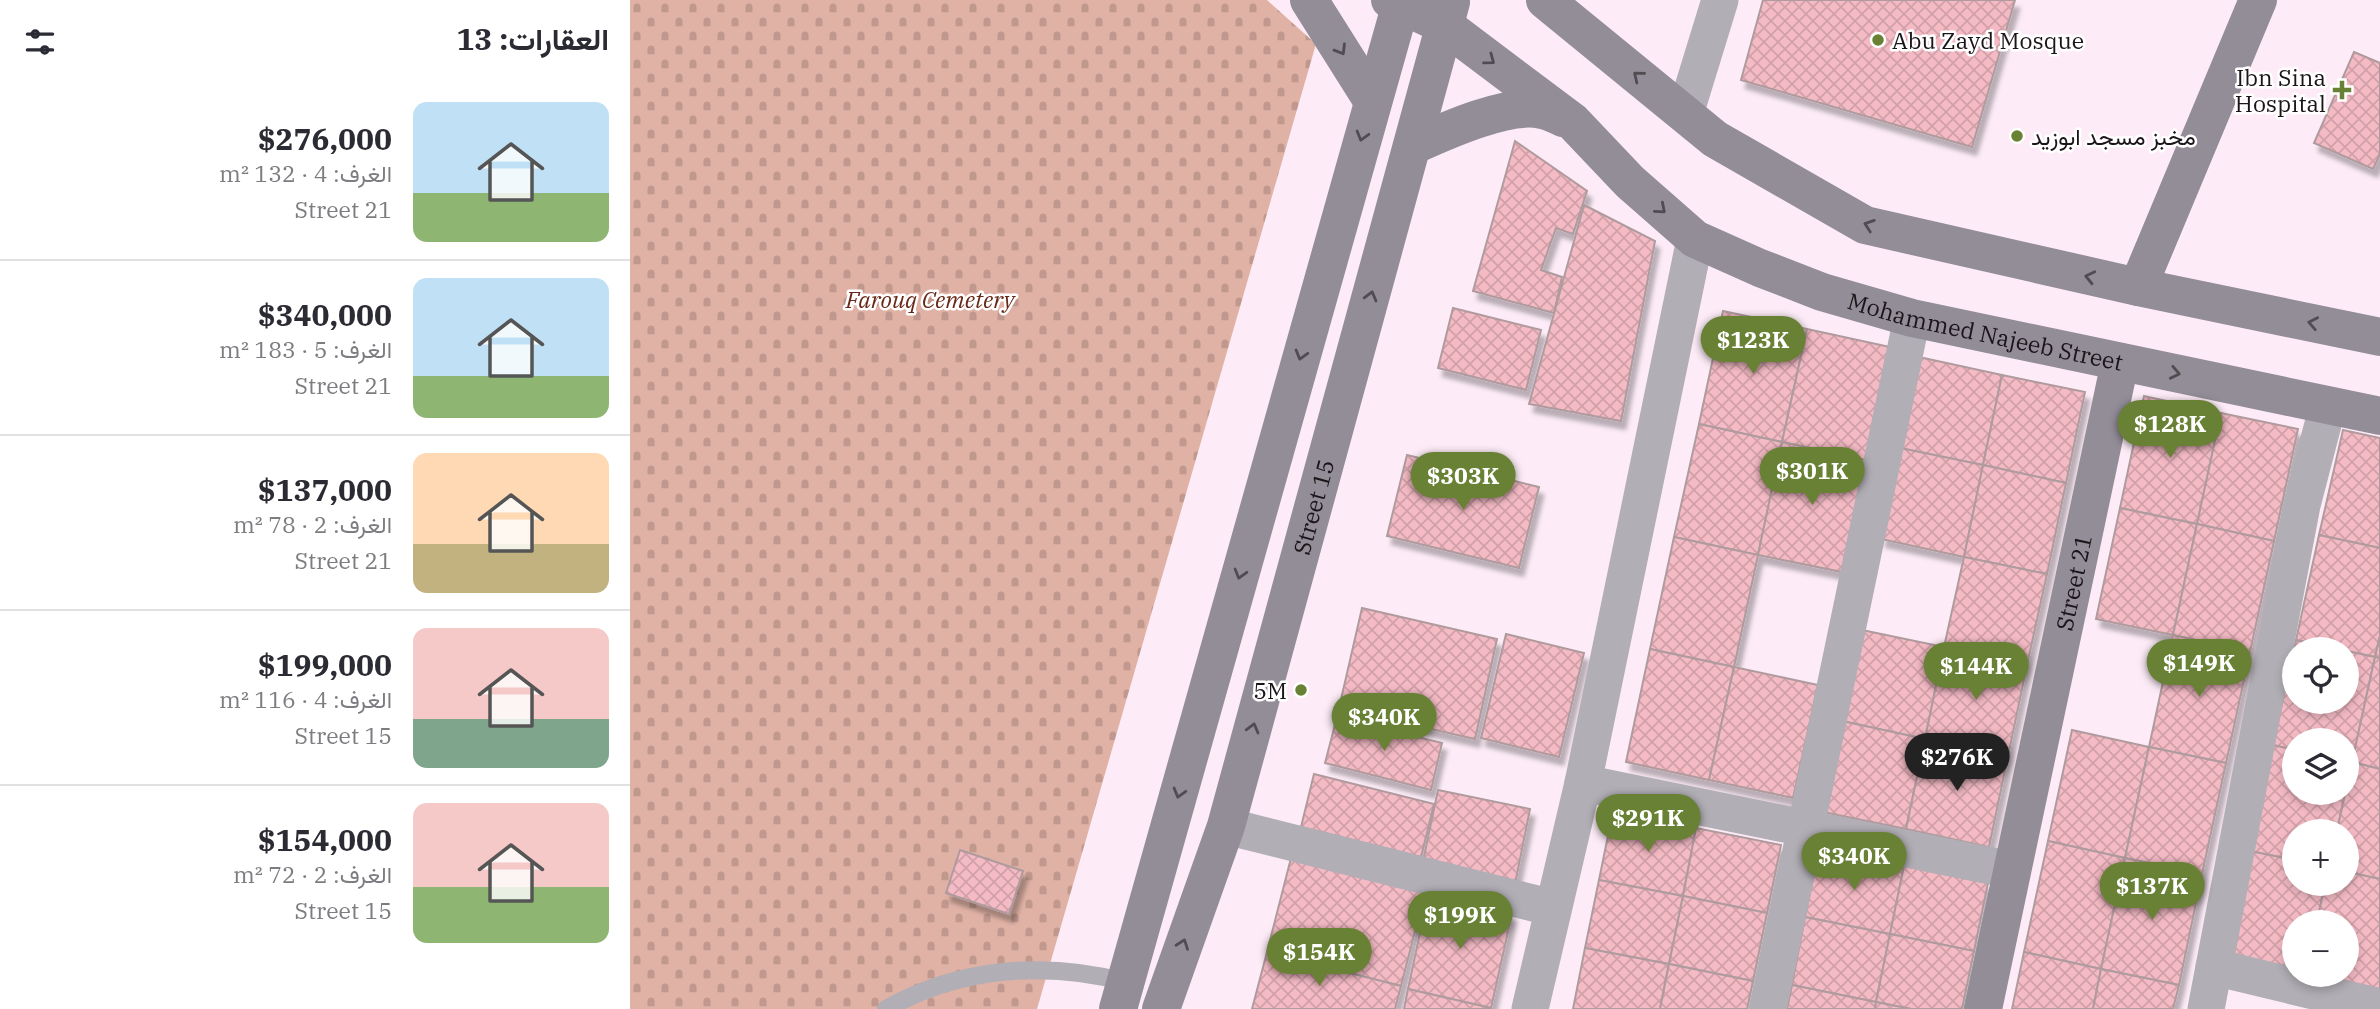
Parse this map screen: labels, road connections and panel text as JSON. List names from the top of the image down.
{
  "streets": {
    "street": ["Mohammed Najeeb Street", "Street 15", "Street 21"]
  },
  "crossings": [
    ["Mohammed Najeeb Street", "Street 15"],
    ["Mohammed Najeeb Street", "Street 21"]
  ],
  "parks": ["Farouq Cemetery"],
  "places": {
    "other": ["Abu Zayd Mosque", "مخبز مسجد ابوزيد", "5M"],
    "health": ["Ibn Sina Hospital"]
  },
  "page": {
    "heading": "العقارات: 13",
    "list": [
      {
        "name": "$276,000",
        "note": "الغرف: 4 · 132 m² · Street 21"
      },
      {
        "name": "$340,000",
        "note": "الغرف: 5 · 183 m² · Street 21"
      },
      {
        "name": "$137,000",
        "note": "الغرف: 2 · 78 m² · Street 21"
      },
      {
        "name": "$199,000",
        "note": "الغرف: 4 · 116 m² · Street 15"
      },
      {
        "name": "$154,000",
        "note": "الغرف: 2 · 72 m² · Street 15"
      }
    ],
    "price": [
      "$123K",
      "$128K",
      "$301K",
      "$303K",
      "$149K",
      "$144K",
      "$340K",
      "$276K",
      "$291K",
      "$340K",
      "$137K",
      "$199K",
      "$154K"
    ],
    "map_buttons": ["+", "−"]
  }
}
